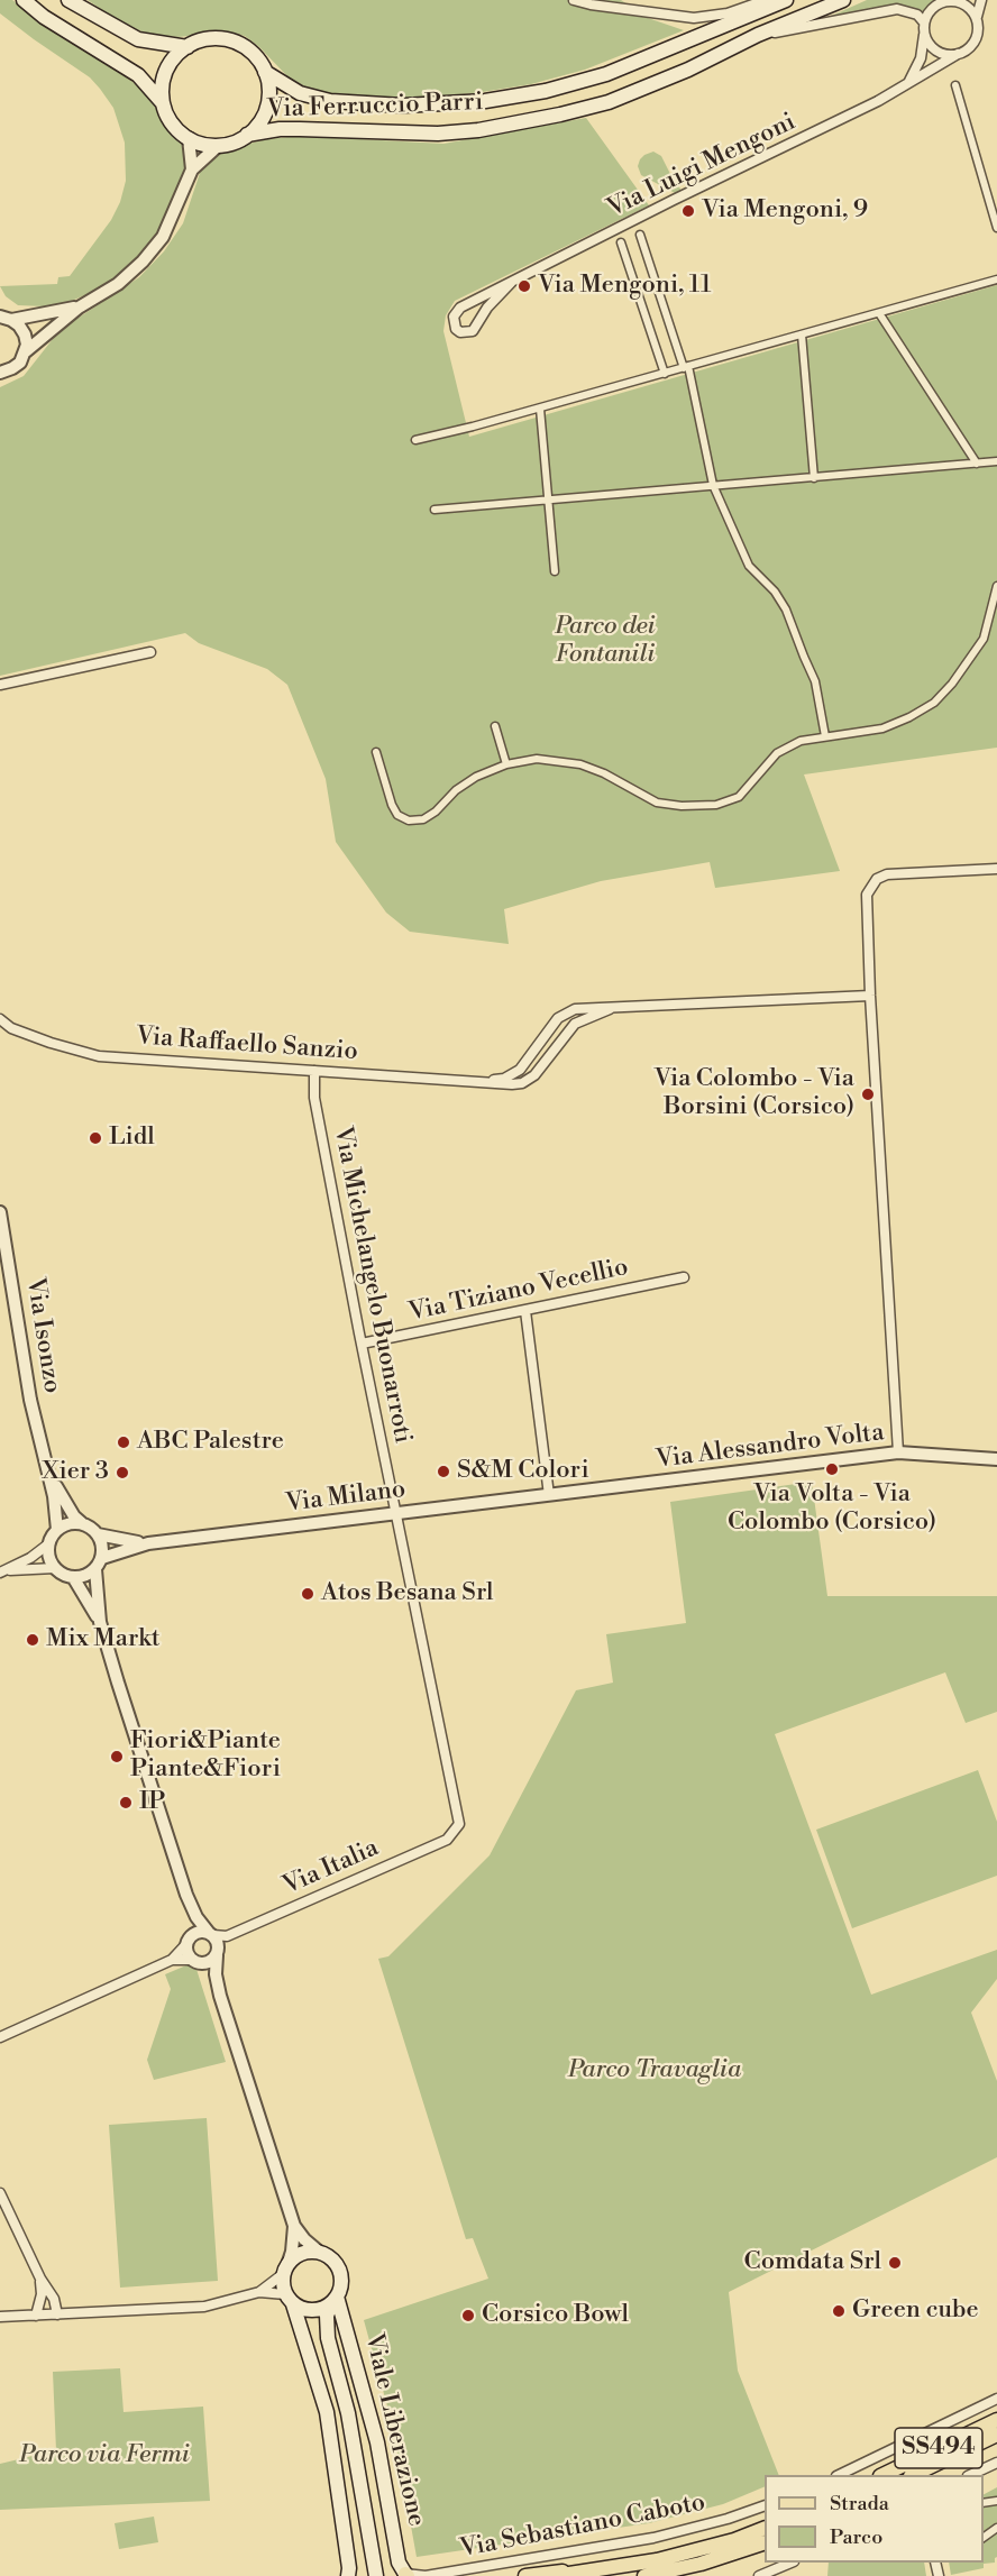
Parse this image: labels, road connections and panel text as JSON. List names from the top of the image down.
{
  "streets": {
    "main road": ["Via Ferruccio Parri", "Viale Liberazione", "SS494"],
    "street": [
      "Via Luigi Mengoni",
      "Via Raffaello Sanzio",
      "Via Michelangelo Buonarroti",
      "Via Tiziano Vecellio",
      "Via Isonzo",
      "Via Alessandro Volta",
      "Via Milano",
      "Via Italia",
      "Via Sebastiano Caboto"
    ]
  },
  "crossings": [
    ["Via Raffaello Sanzio", "Via Michelangelo Buonarroti"],
    ["Via Michelangelo Buonarroti", "Via Tiziano Vecellio"],
    ["Via Michelangelo Buonarroti", "Via Milano"],
    ["Via Michelangelo Buonarroti", "Via Italia"],
    ["Via Isonzo", "Via Milano"],
    ["Via Alessandro Volta", "Via Milano"],
    ["Viale Liberazione", "Via Sebastiano Caboto"]
  ],
  "parks": ["Parco dei Fontanili", "Parco Travaglia", "Parco via Fermi"],
  "places": [
    "Via Mengoni, 9",
    "Via Mengoni, 11",
    "Via Colombo - Via Borsini (Corsico)",
    "Lidl",
    "ABC Palestre",
    "Via Volta - Via Colombo (Corsico)",
    "S&M Colori",
    "Xier 3",
    "Atos Besana Srl",
    "Mix Markt",
    "Fiori&Piante Piante&Fiori",
    "IP",
    "Comdata Srl",
    "Green cube",
    "Corsico Bowl"
  ],
  "legend": ["Strada", "Parco"]
}
